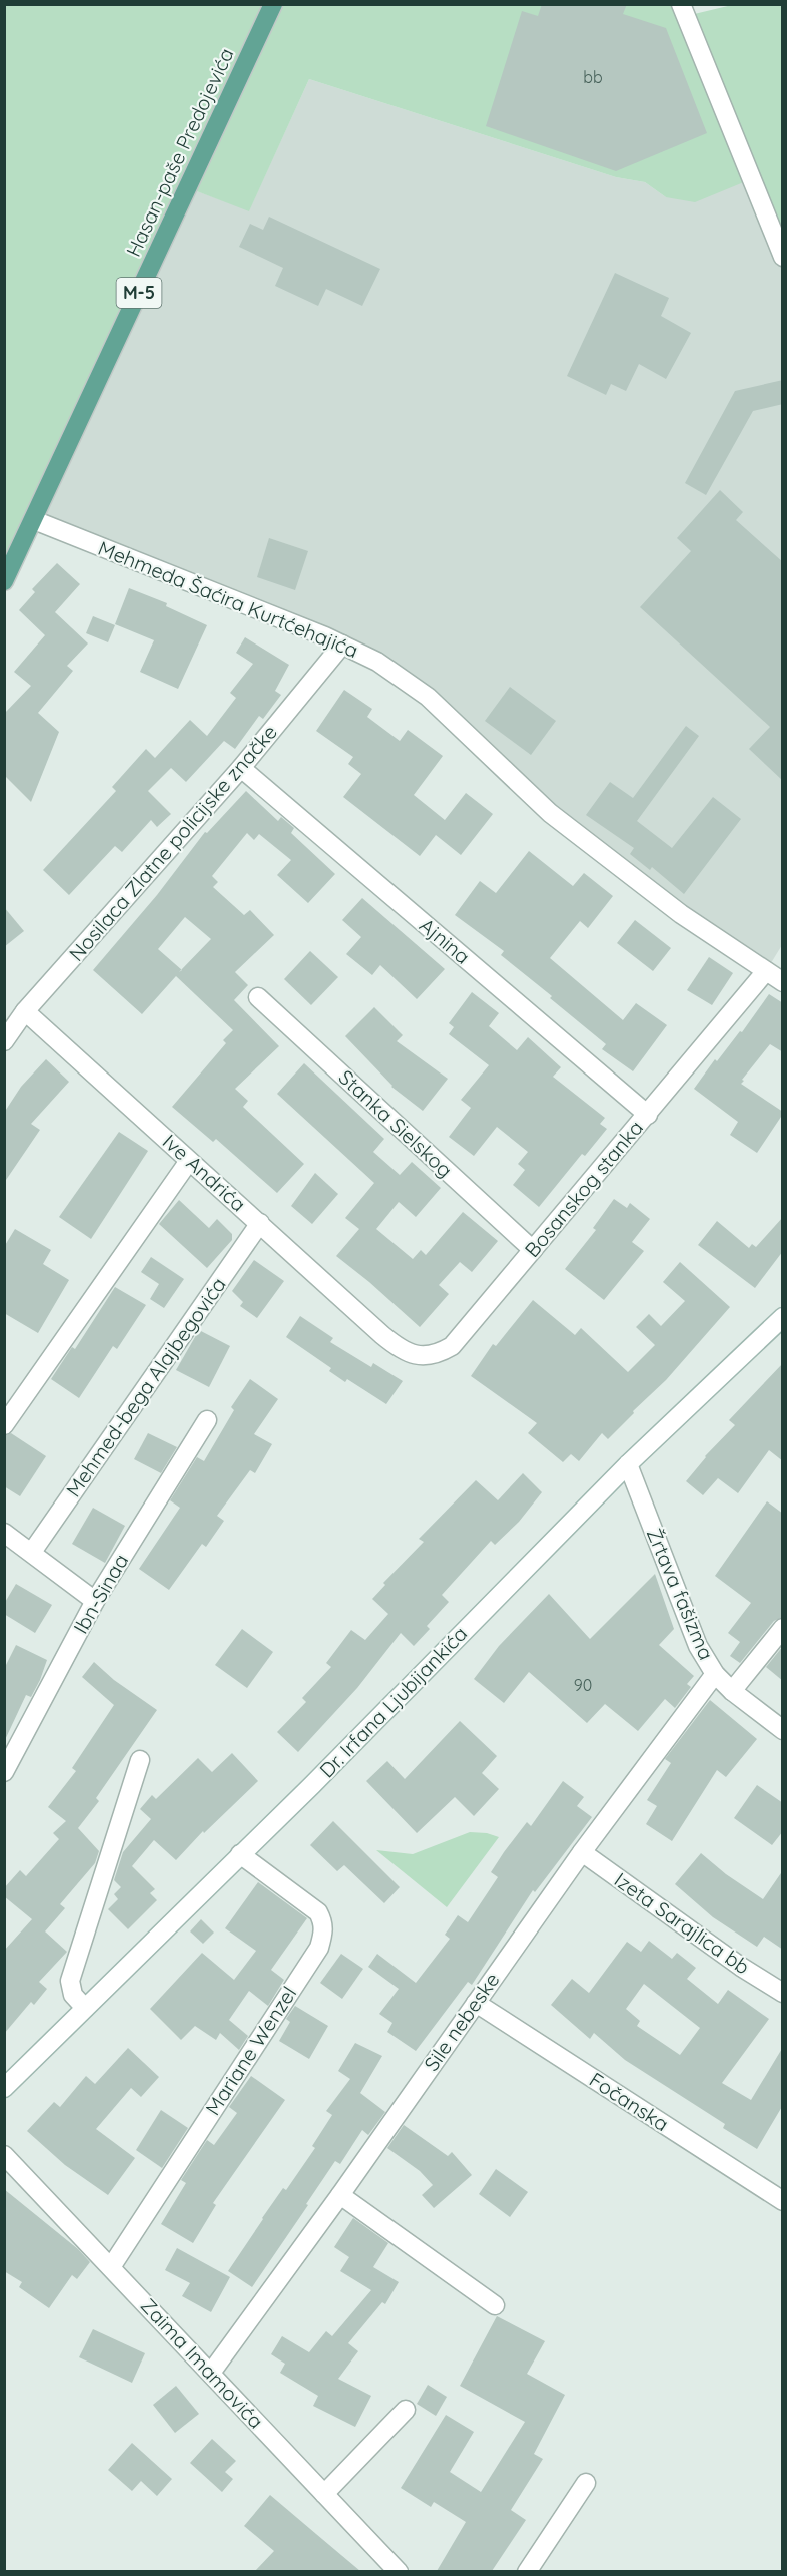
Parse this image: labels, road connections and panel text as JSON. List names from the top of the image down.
{
  "streets": {
    "main road": ["Hasan-paše Predojevića", "M-5"],
    "street": [
      "Mehmeda Šaćira Kurtćehajića",
      "Nosilaca Zlatne policijske značke",
      "Ajnina",
      "Stanka Sielskog",
      "Ive Andrića",
      "Bosanskog stanka",
      "Mehmed-bega Alajbegovića",
      "Ibn-Sinaa",
      "Žrtava fašizma",
      "Dr. Irfana Ljubijankića",
      "Izeta Sarajlica bb",
      "Sile nebeske",
      "Mariane Wenzel",
      "Fočanska",
      "Zaima Imamovića"
    ]
  },
  "crossings": [
    ["Hasan-paše Predojevića", "Mehmeda Šaćira Kurtćehajića"],
    ["Mehmeda Šaćira Kurtćehajića", "Nosilaca Zlatne policijske značke"],
    ["Mehmeda Šaćira Kurtćehajića", "Bosanskog stanka"],
    ["Nosilaca Zlatne policijske značke", "Ajnina"],
    ["Nosilaca Zlatne policijske značke", "Ive Andrića"],
    ["Ajnina", "Bosanskog stanka"],
    ["Stanka Sielskog", "Bosanskog stanka"],
    ["Ive Andrića", "Bosanskog stanka"],
    ["Ive Andrića", "Mehmed-bega Alajbegovića"],
    ["Žrtava fašizma", "Dr. Irfana Ljubijankića"],
    ["Žrtava fašizma", "Sile nebeske"],
    ["Dr. Irfana Ljubijankića", "Mariane Wenzel"],
    ["Izeta Sarajlica bb", "Sile nebeske"],
    ["Sile nebeske", "Fočanska"],
    ["Sile nebeske", "Zaima Imamovića"],
    ["Mariane Wenzel", "Zaima Imamovića"]
  ],
  "house_numbers": ["bb", "90"]
}
